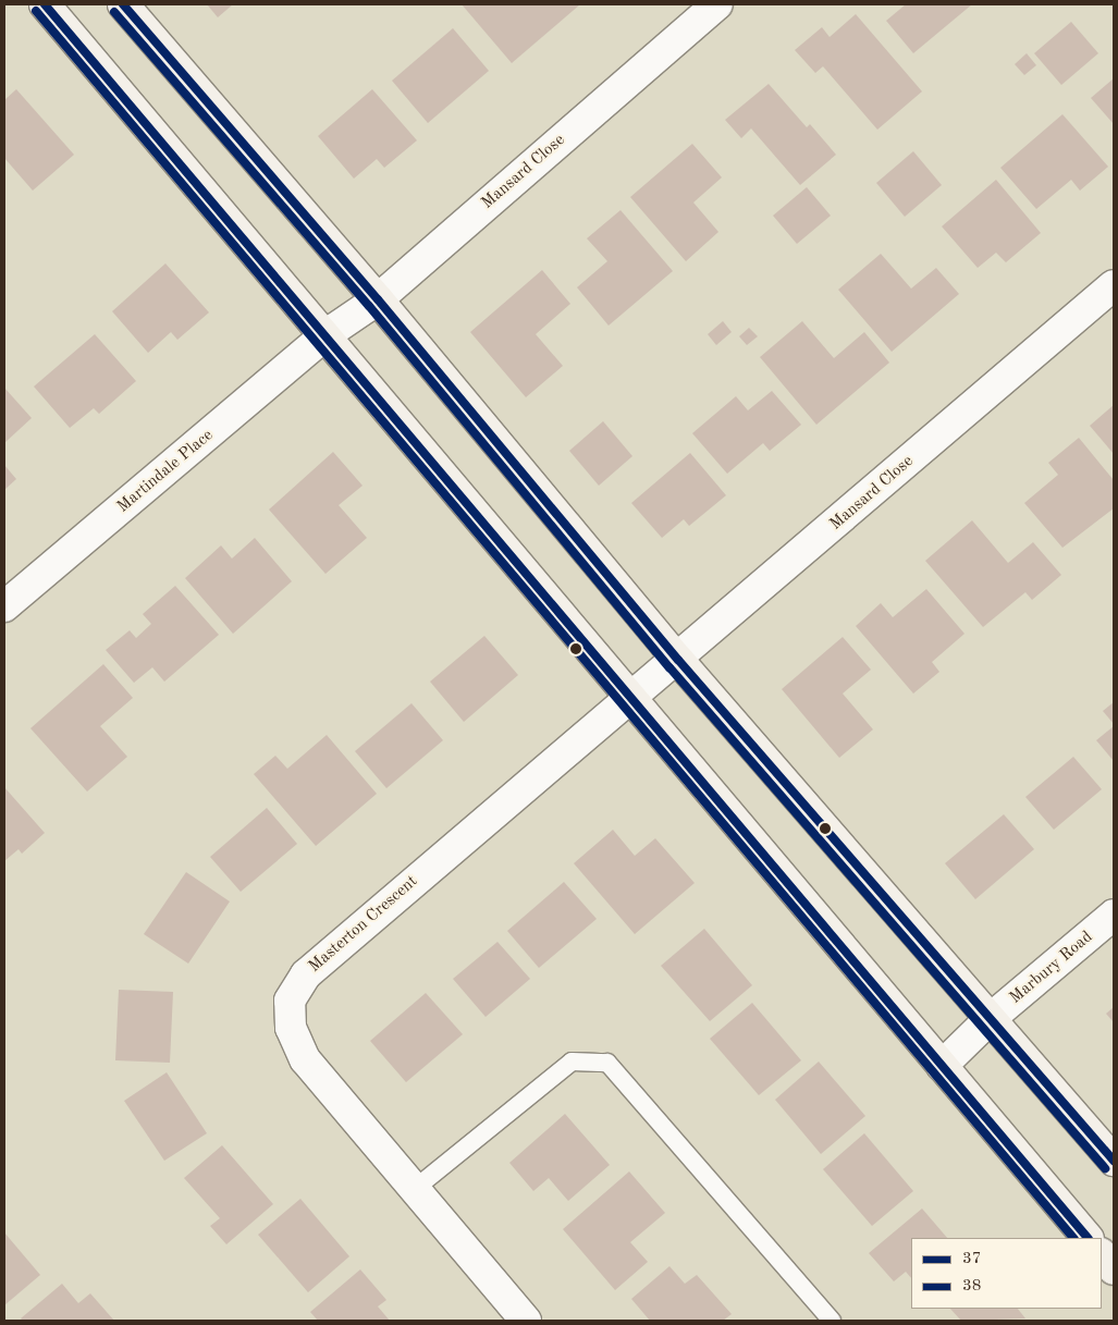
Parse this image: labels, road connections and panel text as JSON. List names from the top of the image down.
{
  "streets": {
    "street": [
      "Mansard Close",
      "Martindale Place",
      "Masterton Crescent",
      "Marbury Road"
    ]
  },
  "crossings": [
    ["Mansard Close", "Martindale Place"],
    ["Mansard Close", "Masterton Crescent"]
  ],
  "lines": ["transit line 37", "transit line 38"],
  "legend": ["37", "38"]
}
